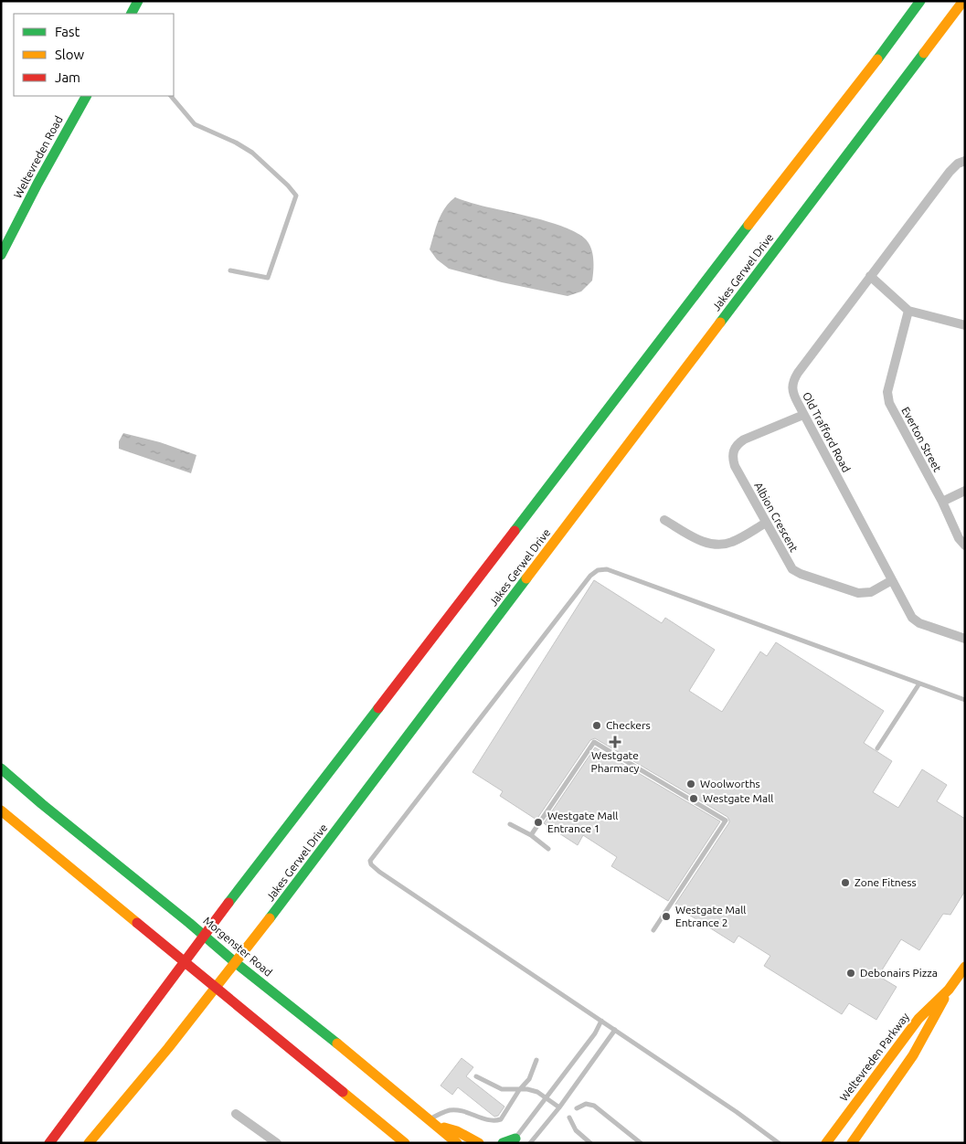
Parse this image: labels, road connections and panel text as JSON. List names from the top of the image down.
{
  "streets": {
    "main road": [
      "Weltevreden Road",
      "Jakes Gerwel Drive",
      "Morgenster Road",
      "Weltevreden Parkway"
    ],
    "street": ["Old Trafford Road", "Everton Street", "Albion Crescent"]
  },
  "crossings": [
    ["Jakes Gerwel Drive", "Morgenster Road"],
    ["Old Trafford Road", "Albion Crescent"]
  ],
  "places": {
    "other": [
      "Checkers",
      "Woolworths",
      "Westgate Mall",
      "Westgate Mall Entrance 1",
      "Zone Fitness",
      "Westgate Mall Entrance 2",
      "Debonairs Pizza"
    ],
    "health": ["Westgate Pharmacy"]
  },
  "legend": ["Fast", "Slow", "Jam"]
}
